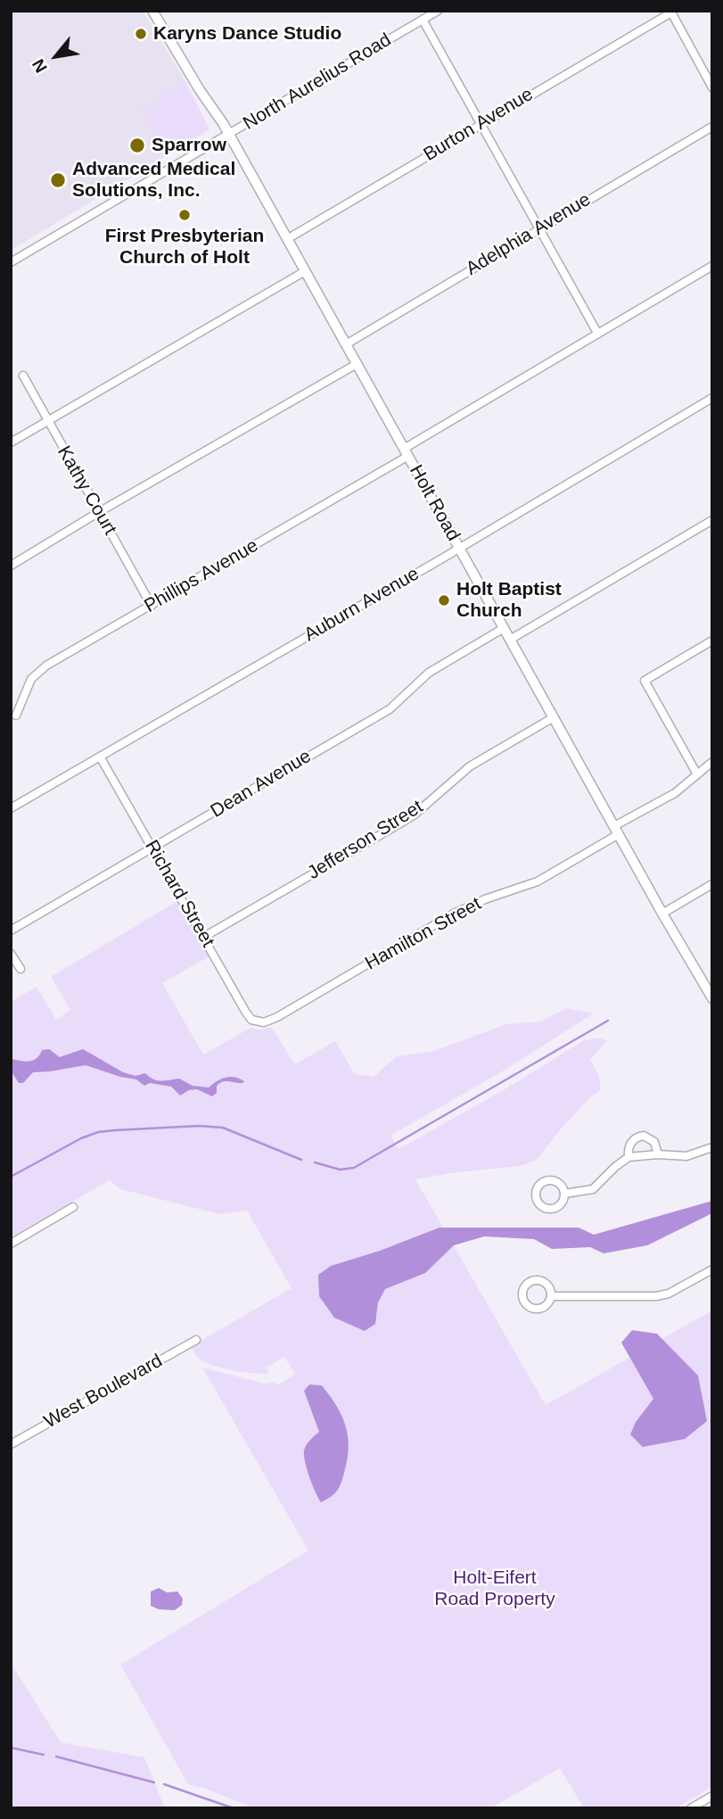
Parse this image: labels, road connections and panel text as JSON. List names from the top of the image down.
{
  "streets": {
    "main road": ["Holt Road"],
    "street": [
      "North Aurelius Road",
      "Burton Avenue",
      "Adelphia Avenue",
      "Kathy Court",
      "Phillips Avenue",
      "Auburn Avenue",
      "Dean Avenue",
      "Jefferson Street",
      "Richard Street",
      "Hamilton Street",
      "West Boulevard"
    ]
  },
  "crossings": [
    ["North Aurelius Road", "Holt Road"],
    ["Burton Avenue", "Holt Road"],
    ["Adelphia Avenue", "Holt Road"],
    ["Kathy Court", "Phillips Avenue"],
    ["Holt Road", "Phillips Avenue"],
    ["Holt Road", "Auburn Avenue"],
    ["Holt Road", "Dean Avenue"],
    ["Holt Road", "Jefferson Street"],
    ["Holt Road", "Hamilton Street"],
    ["Auburn Avenue", "Richard Street"],
    ["Dean Avenue", "Richard Street"],
    ["Jefferson Street", "Richard Street"],
    ["Richard Street", "Hamilton Street"]
  ],
  "parks": ["Holt-Eifert Road Property"],
  "places": [
    "Karyns Dance Studio",
    "Sparrow",
    "Advanced Medical Solutions, Inc.",
    "First Presbyterian Church of Holt",
    "Holt Baptist Church"
  ],
  "north": "bottom left"
}
